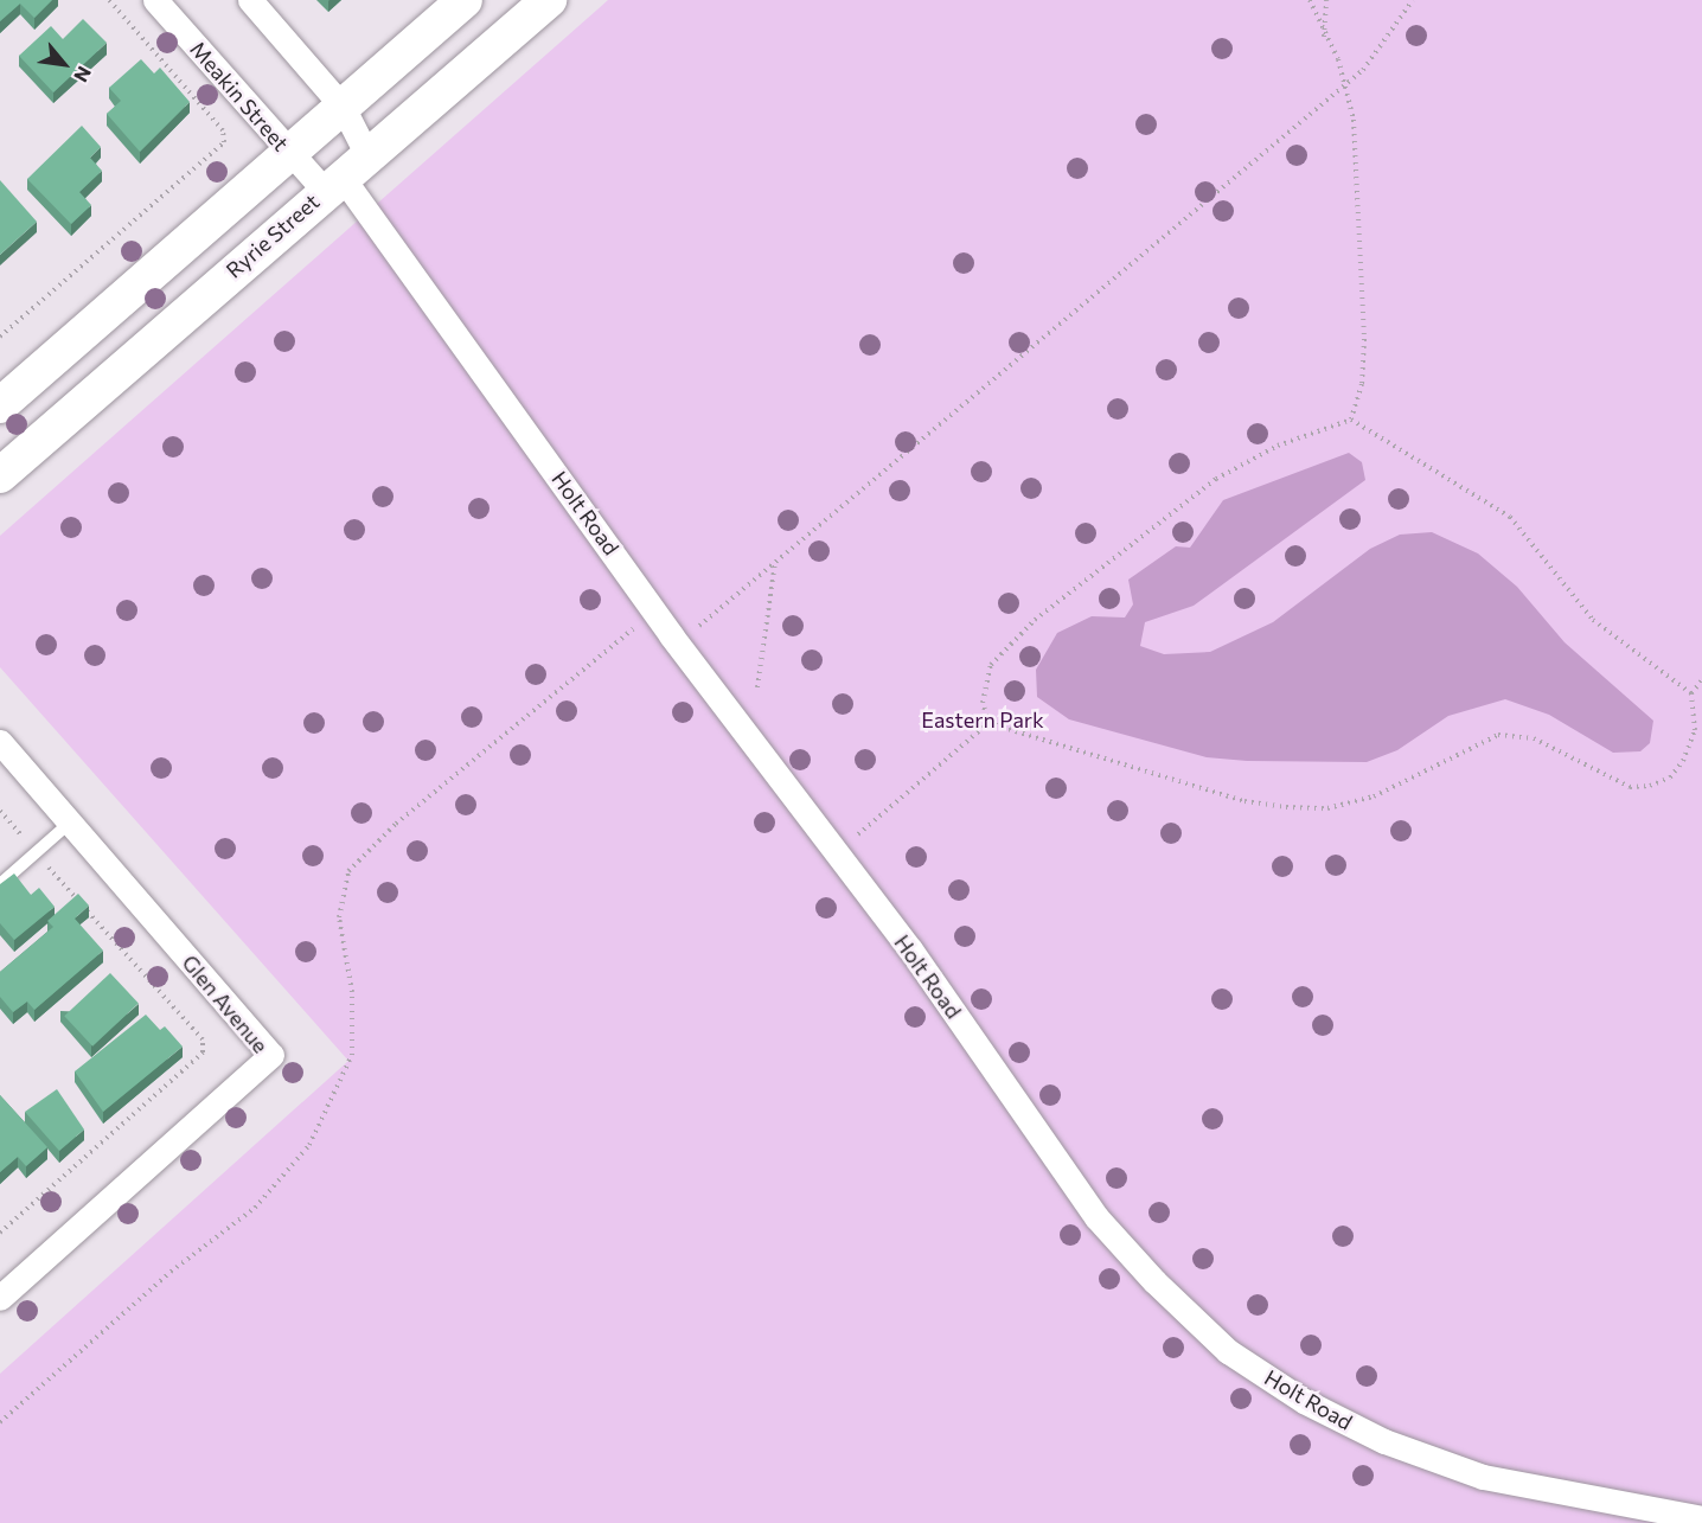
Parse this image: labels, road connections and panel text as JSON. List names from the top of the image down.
{
  "streets": {
    "main road": ["Ryrie Street"],
    "street": ["Meakin Street", "Holt Road", "Glen Avenue"]
  },
  "crossings": [
    ["Meakin Street", "Ryrie Street"],
    ["Meakin Street", "Holt Road"],
    ["Ryrie Street", "Holt Road"]
  ],
  "parks": ["Eastern Park"],
  "north": "bottom right"
}
